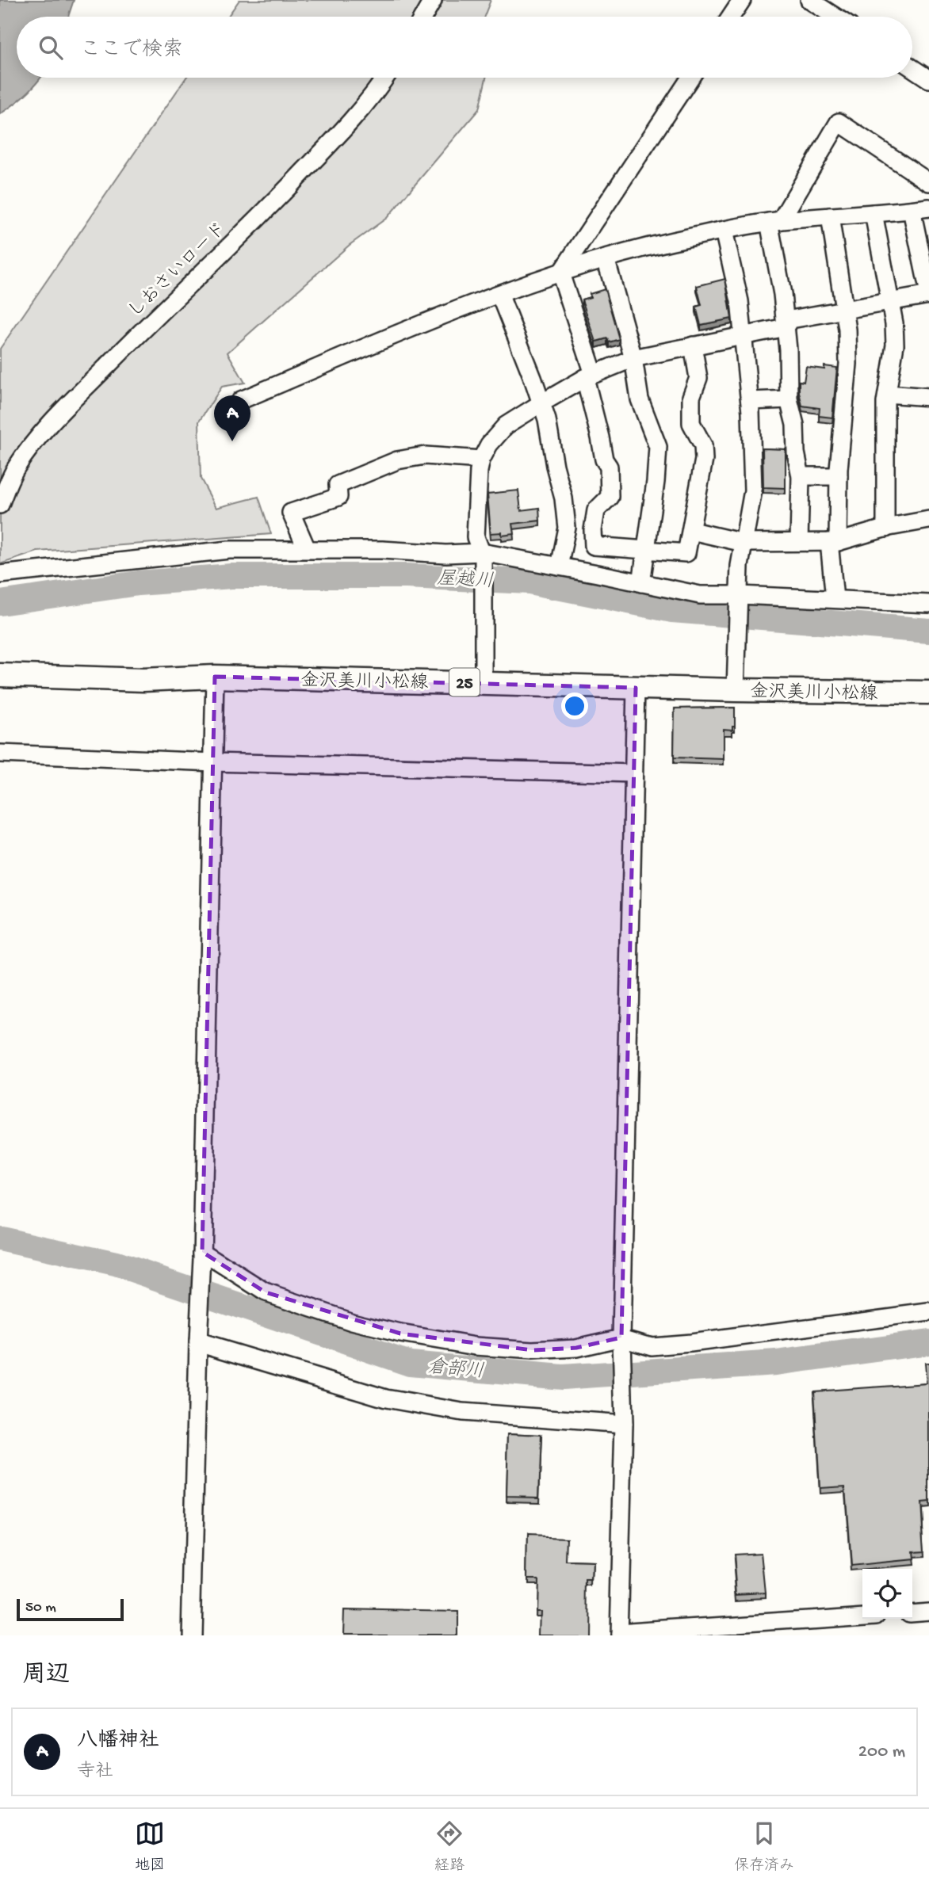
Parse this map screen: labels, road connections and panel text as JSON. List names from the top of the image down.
{
  "streets": {
    "main road": ["金沢美川小松線", "25"],
    "street": ["しおさいロード"]
  },
  "water": ["屋越川", "倉部川"],
  "scale_bar": "50 m",
  "page": {
    "search": "ここで検索",
    "pins": "A",
    "scale": "50 m",
    "heading": "周辺",
    "list": [
      {
        "mark": "A",
        "name": "八幡神社",
        "note": "寺社",
        "value": "200 m"
      }
    ],
    "nav": ["地図", "経路", "保存済み"]
  }
}
